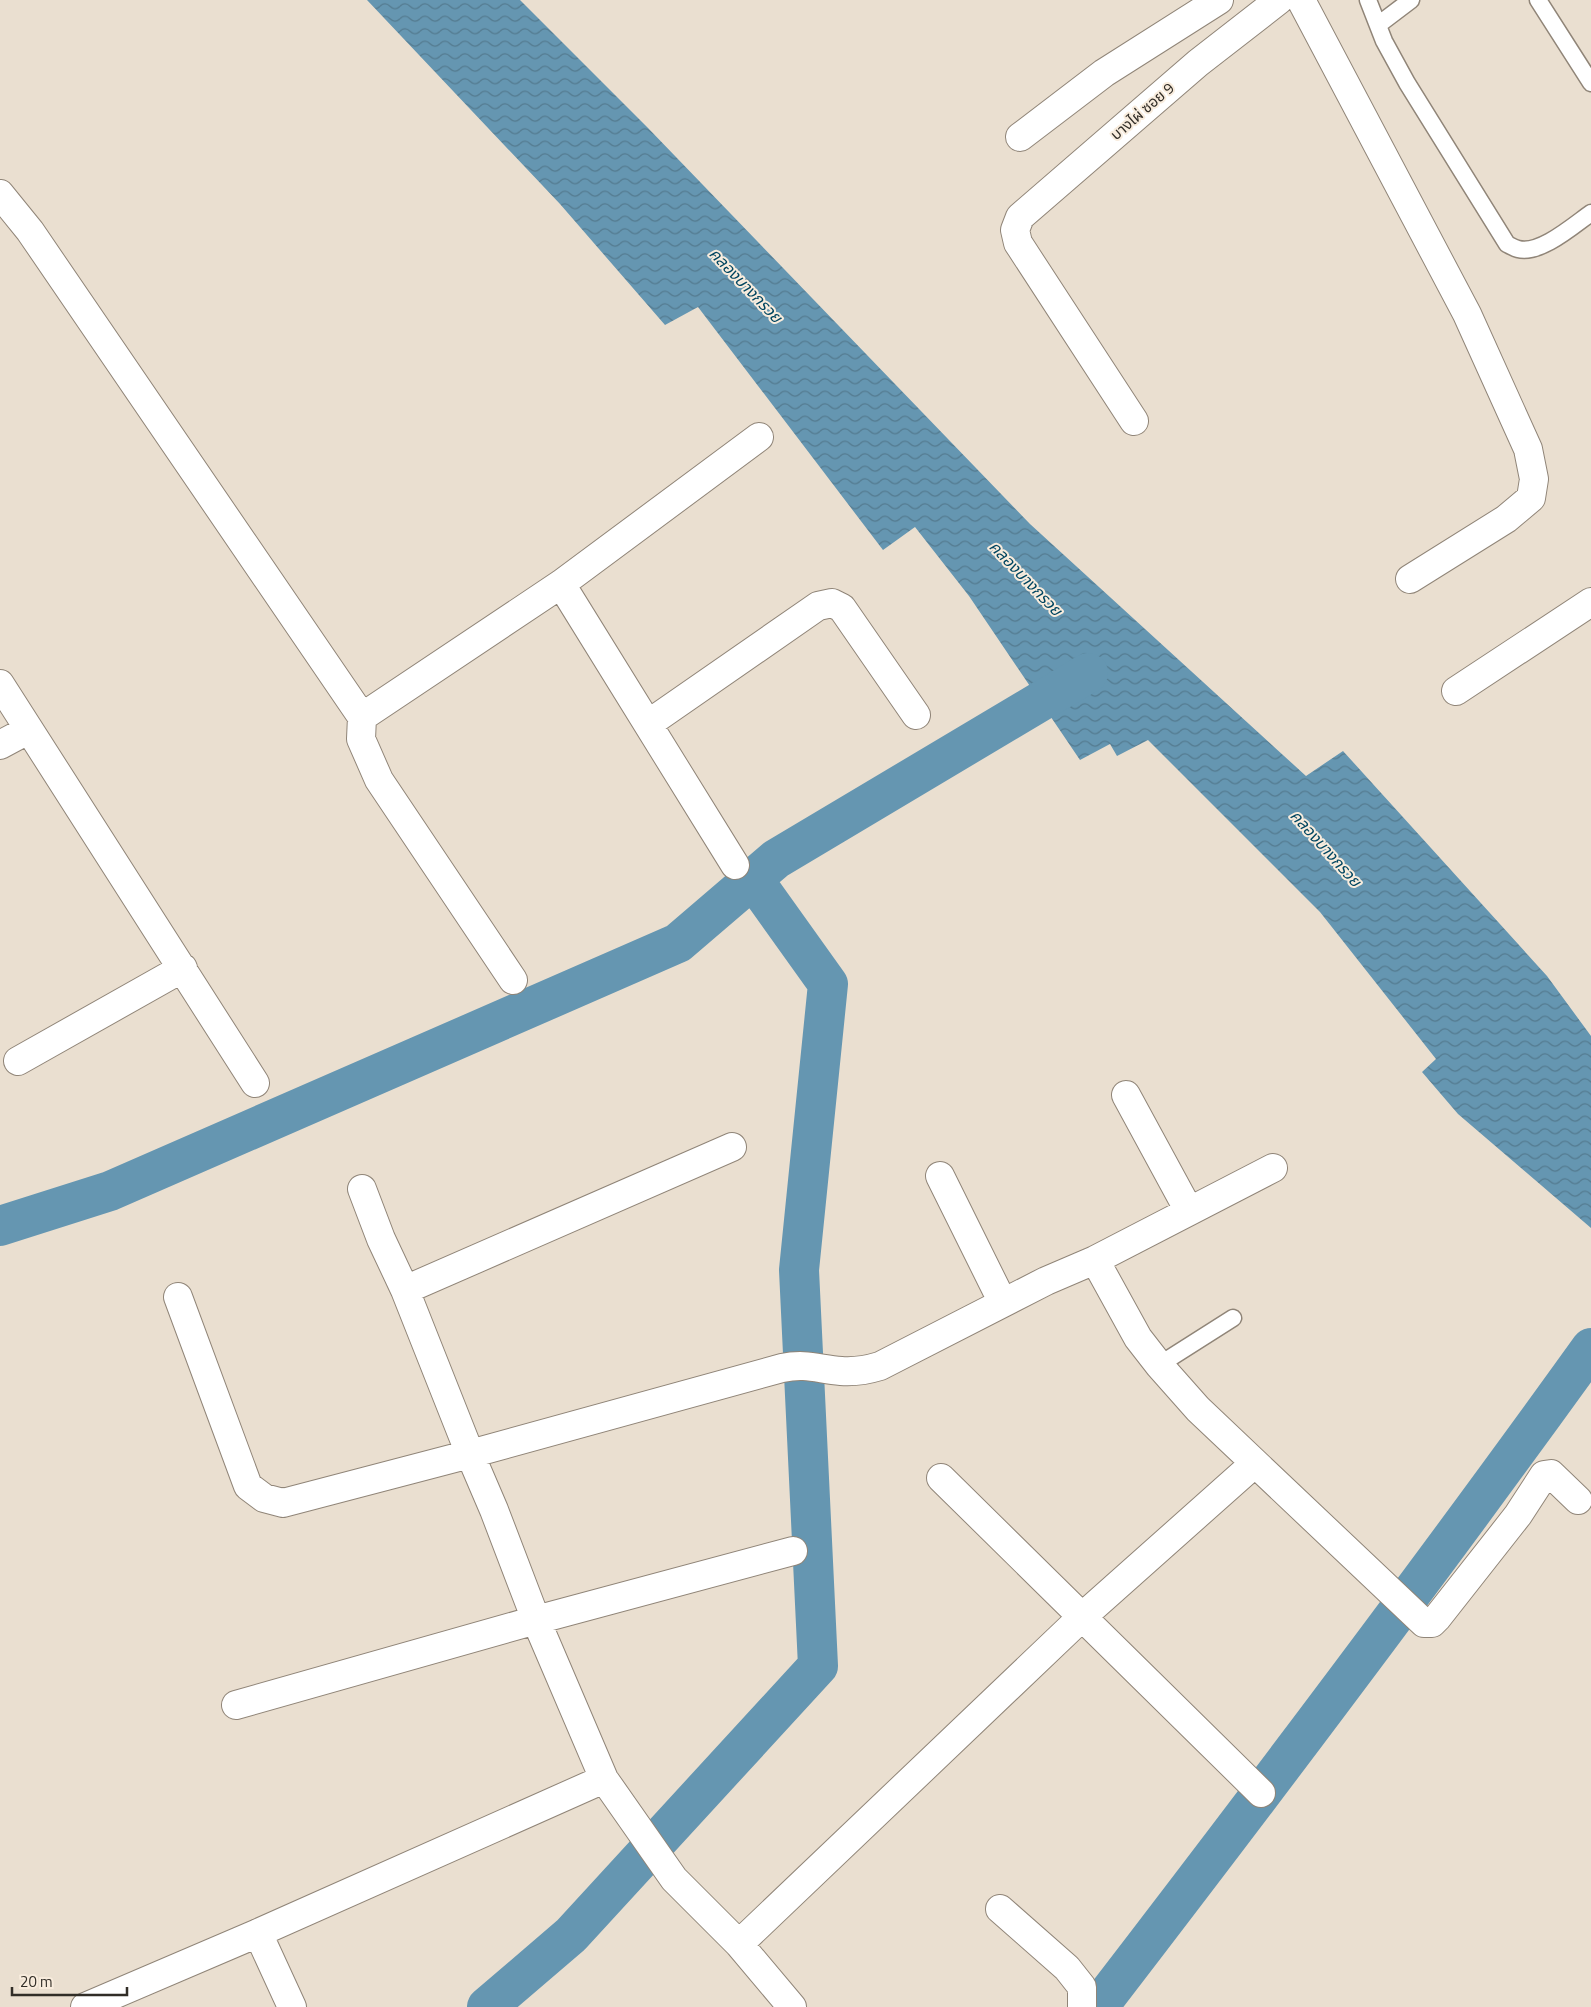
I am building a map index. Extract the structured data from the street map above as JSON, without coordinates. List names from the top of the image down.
{
  "streets": {
    "street": ["บางไผ่ ซอย 9"]
  },
  "water": ["คลองบางกรวย"],
  "scale_bar": "20 m"
}
